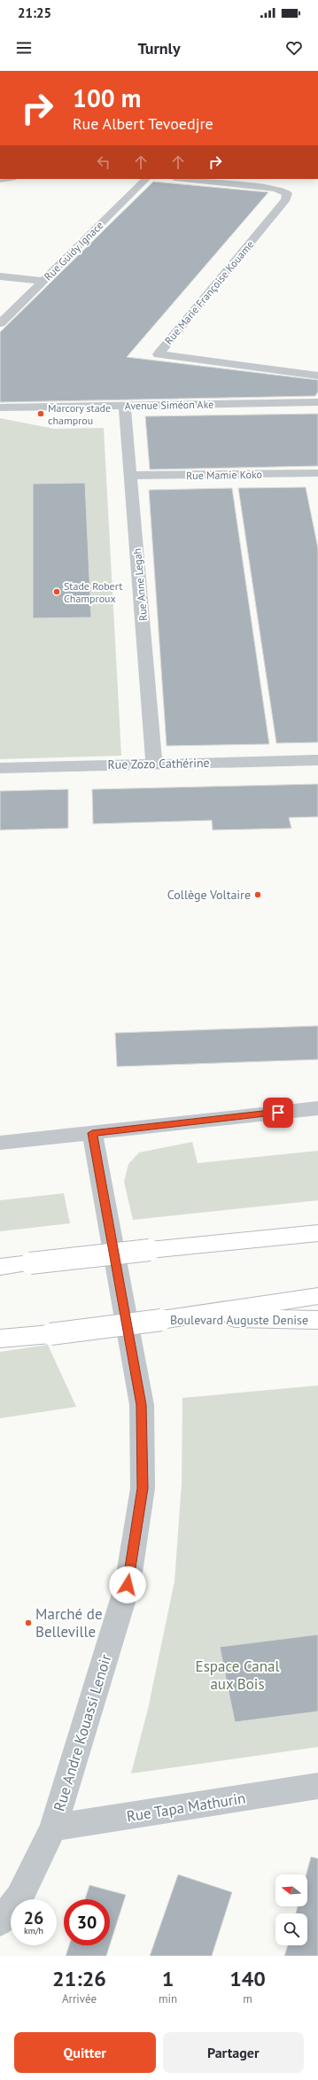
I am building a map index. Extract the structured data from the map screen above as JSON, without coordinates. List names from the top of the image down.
{
  "streets": {
    "highway": ["Boulevard Auguste Denise"],
    "street": [
      "Rue Guidy Ignace",
      "Rue Marie Françoise Kouame",
      "Avenue Siméon Ake",
      "Rue Mamie Koko",
      "Rue Anne Legah",
      "Rue Zozo Cathérine",
      "Rue Andre Kouassi Lenoir",
      "Rue Tapa Mathurin"
    ]
  },
  "crossings": [
    ["Avenue Siméon Ake", "Rue Anne Legah"],
    ["Rue Mamie Koko", "Rue Anne Legah"],
    ["Rue Anne Legah", "Rue Zozo Cathérine"],
    ["Rue Andre Kouassi Lenoir", "Rue Tapa Mathurin"]
  ],
  "parks": ["Espace Canal aux Bois"],
  "places": [
    "Marcory stade champrou",
    "Stade Robert Champroux",
    "Collège Voltaire",
    "Marché de Belleville"
  ],
  "north": "left",
  "page": {
    "status": "21:25",
    "header": "Turnly",
    "turn": ["100 m", "Rue Albert Tevoedjre"],
    "speed": "26 km/h",
    "limit": "30",
    "eta": [
      "21:26",
      "Arrivée",
      "1",
      "min",
      "140",
      "m"
    ],
    "buttons": ["Quitter", "Partager"]
  }
}
